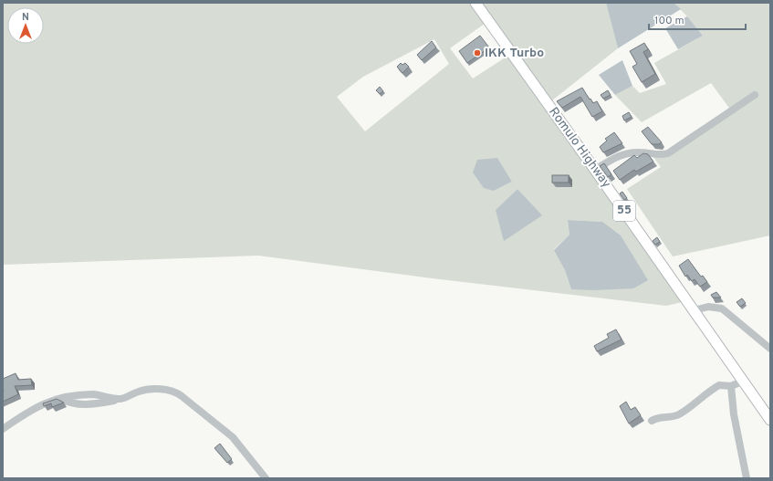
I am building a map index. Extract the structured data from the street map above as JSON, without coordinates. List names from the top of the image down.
{
  "streets": {
    "highway": ["Romulo Highway", "55"]
  },
  "places": ["IKK Turbo"],
  "scale_bar": "100 m",
  "north": "top"
}
